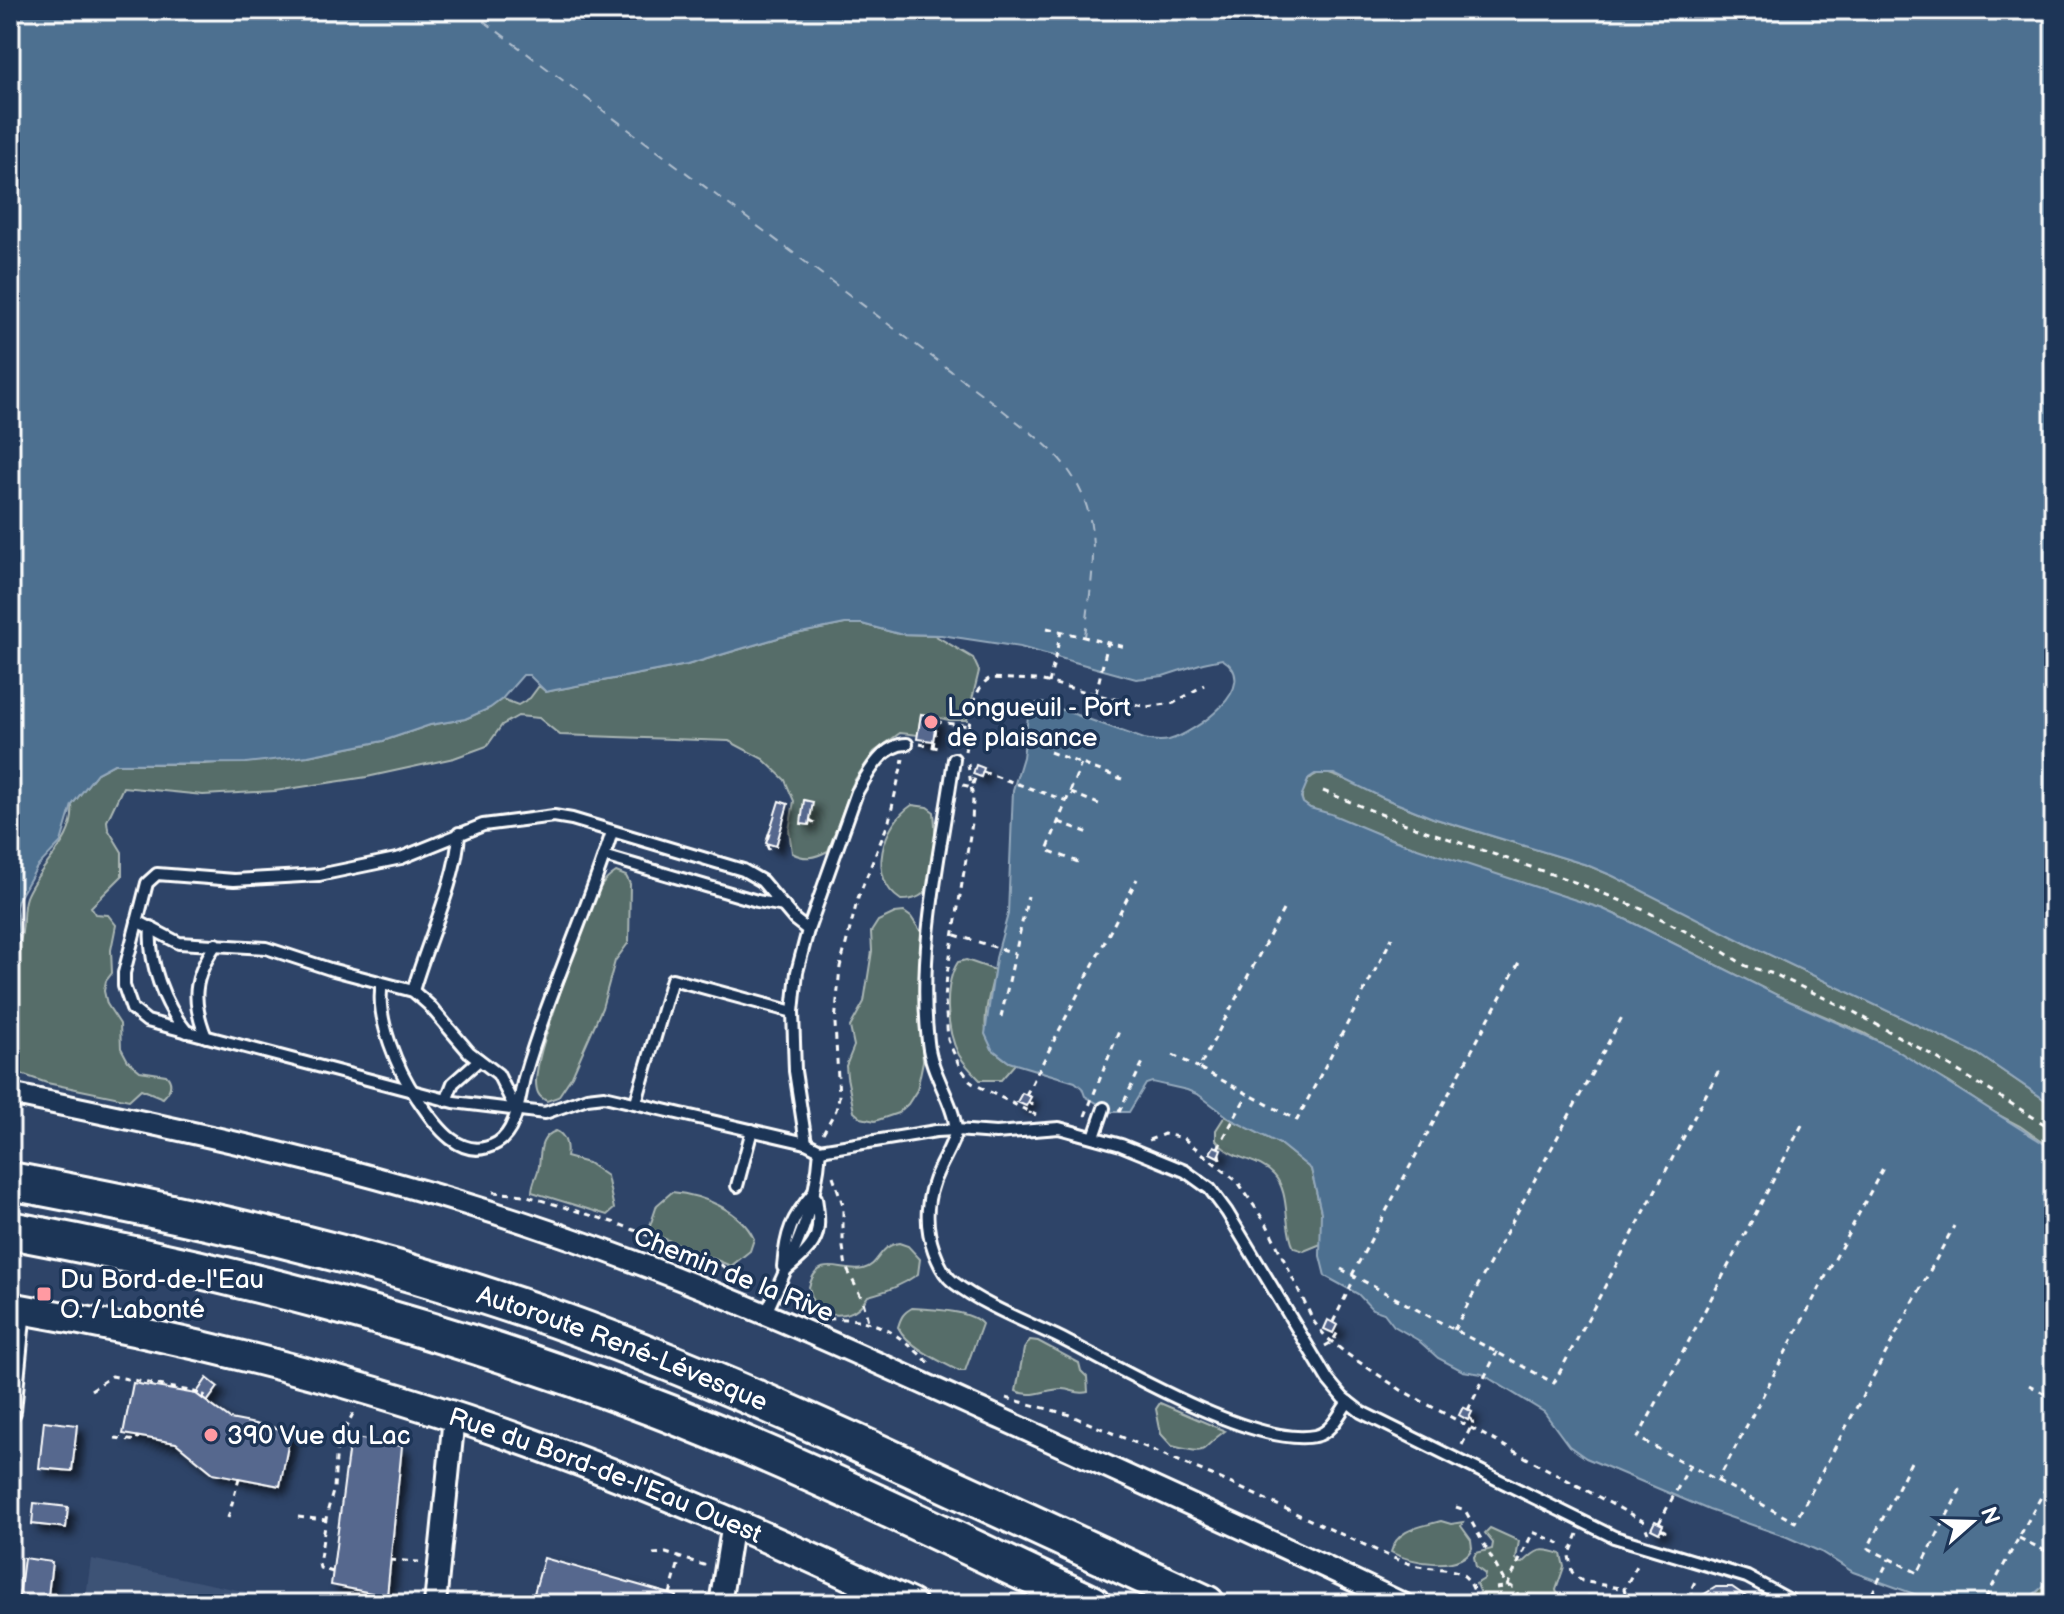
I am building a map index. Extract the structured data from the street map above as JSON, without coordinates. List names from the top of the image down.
{
  "streets": {
    "highway": ["Autoroute René-Lévesque"],
    "street": ["Chemin de la Rive", "Rue du Bord-de-l'Eau Ouest"]
  },
  "places": {
    "other": ["Longueuil - Port de plaisance", "390 Vue du Lac"],
    "transit": ["Du Bord-de-l'Eau O. / Labonté"]
  },
  "north": "right"
}
